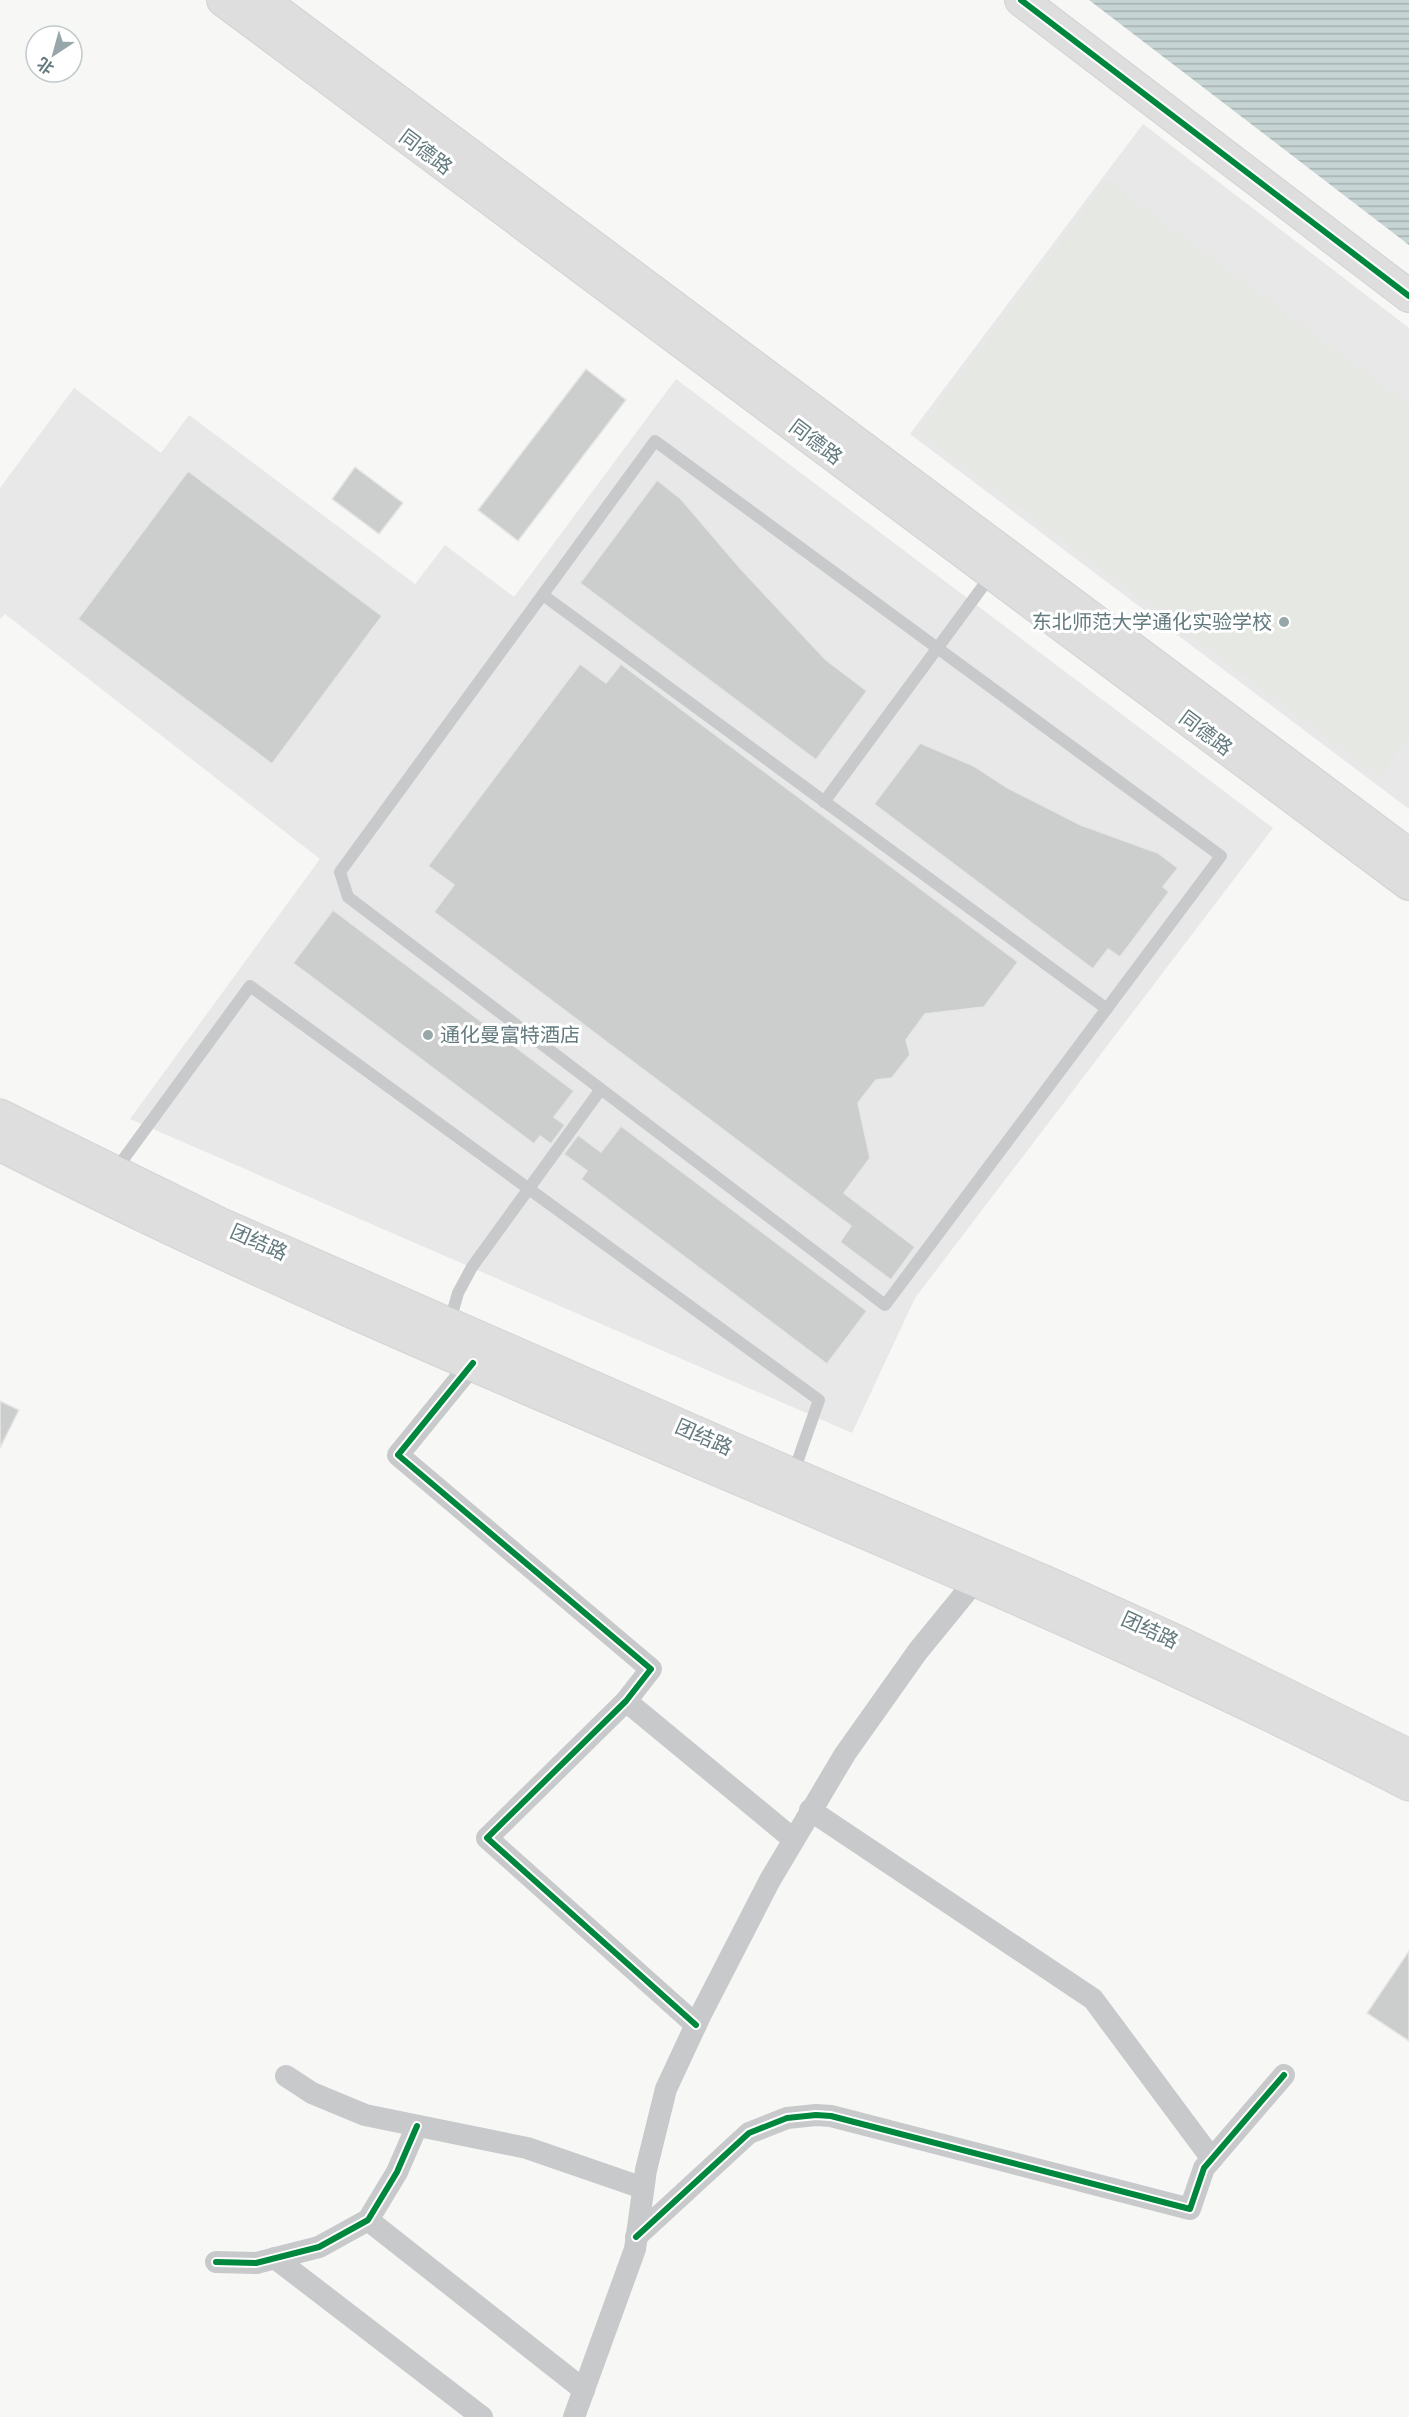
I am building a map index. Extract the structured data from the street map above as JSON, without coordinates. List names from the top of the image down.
{
  "streets": {
    "highway": ["团结路"],
    "main road": ["同德路"]
  },
  "places": ["东北师范大学通化实验学校", "通化曼富特酒店"],
  "north": "bottom left"
}
